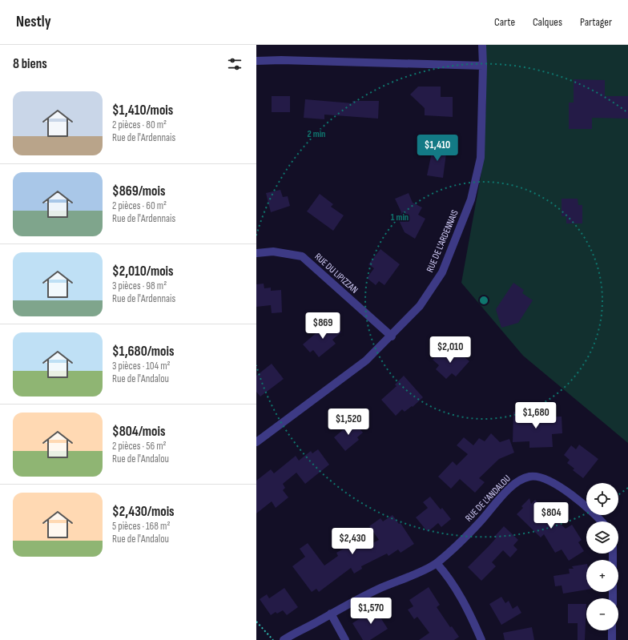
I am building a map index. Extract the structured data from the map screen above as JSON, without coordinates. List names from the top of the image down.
{
  "streets": {
    "street": ["RUE DE L'ARDENNAIS", "RUE DU LIPIZZAN", "RUE DE L'ANDALOU"]
  },
  "crossings": [
    ["RUE DE L'ARDENNAIS", "RUE DU LIPIZZAN"]
  ],
  "page": {
    "header": "Nestly",
    "nav": ["Carte", "Calques", "Partager"],
    "heading": "8 biens",
    "list": [
      {
        "name": "$1,410/mois",
        "note": "2 pièces · 80 m² · Rue de l'Ardennais"
      },
      {
        "name": "$869/mois",
        "note": "2 pièces · 60 m² · Rue de l'Ardennais"
      },
      {
        "name": "$2,010/mois",
        "note": "3 pièces · 98 m² · Rue de l'Ardennais"
      },
      {
        "name": "$1,680/mois",
        "note": "3 pièces · 104 m² · Rue de l'Andalou"
      },
      {
        "name": "$804/mois",
        "note": "2 pièces · 56 m² · Rue de l'Andalou"
      },
      {
        "name": "$2,430/mois",
        "note": "5 pièces · 168 m² · Rue de l'Andalou"
      }
    ],
    "price": [
      "$1,410",
      "$869",
      "$2,010",
      "$1,680",
      "$1,520",
      "$804",
      "$2,430",
      "$1,570"
    ],
    "map_buttons": ["+", "−"]
  },
  "rings": ["2 min", "1 min"]
}
